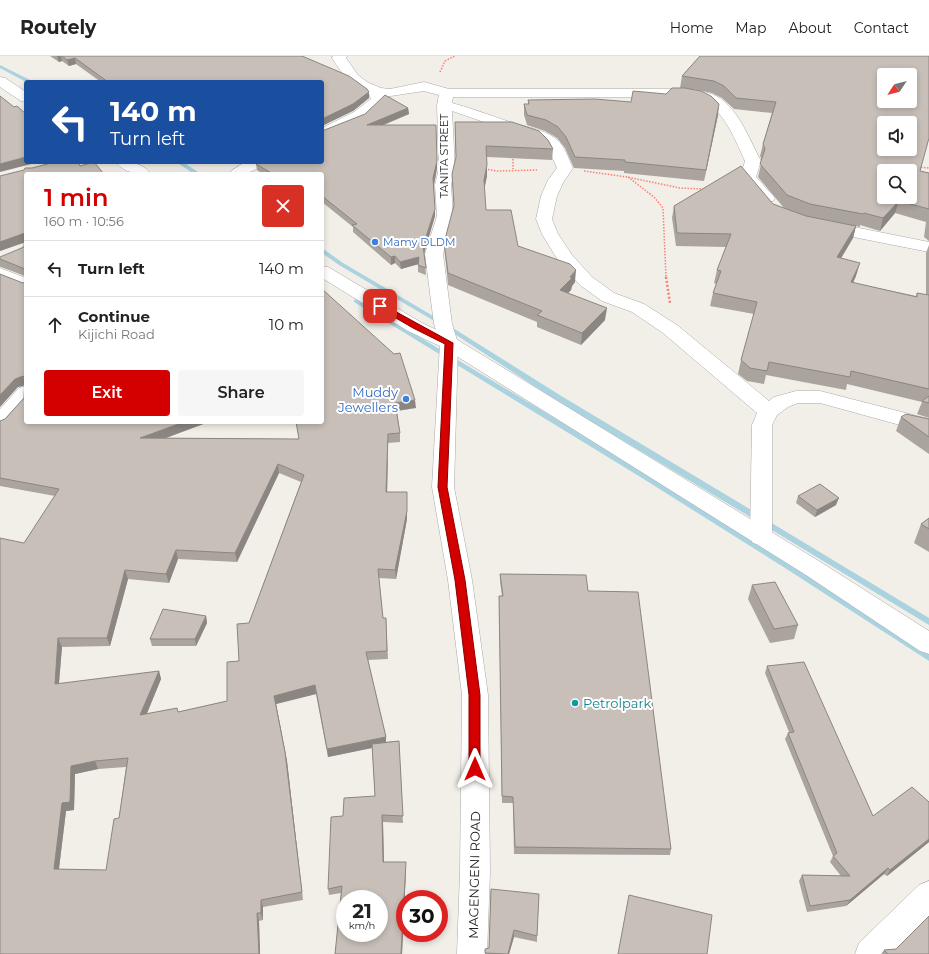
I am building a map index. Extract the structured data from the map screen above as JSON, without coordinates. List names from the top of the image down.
{
  "streets": {
    "street": ["TANITA STREET", "MAGENGENI ROAD"]
  },
  "crossings": [
    ["TANITA STREET", "MAGENGENI ROAD"]
  ],
  "places": ["Mamy DLDM", "Muddy Jewellers", "Petrolpark"],
  "north": "bottom left",
  "page": {
    "header": "Routely",
    "nav": [
      "Home",
      "Map",
      "About",
      "Contact"
    ],
    "turn": ["140 m", "Turn left"],
    "heading": ["1 min", "160 m · 10:56"],
    "list": [
      {
        "name": "Turn left",
        "value": "140 m"
      },
      {
        "name": "Continue",
        "note": "Kijichi Road",
        "value": "10 m"
      }
    ],
    "buttons": ["Exit", "Share"],
    "speed": "21 km/h",
    "limit": "30"
  }
}
